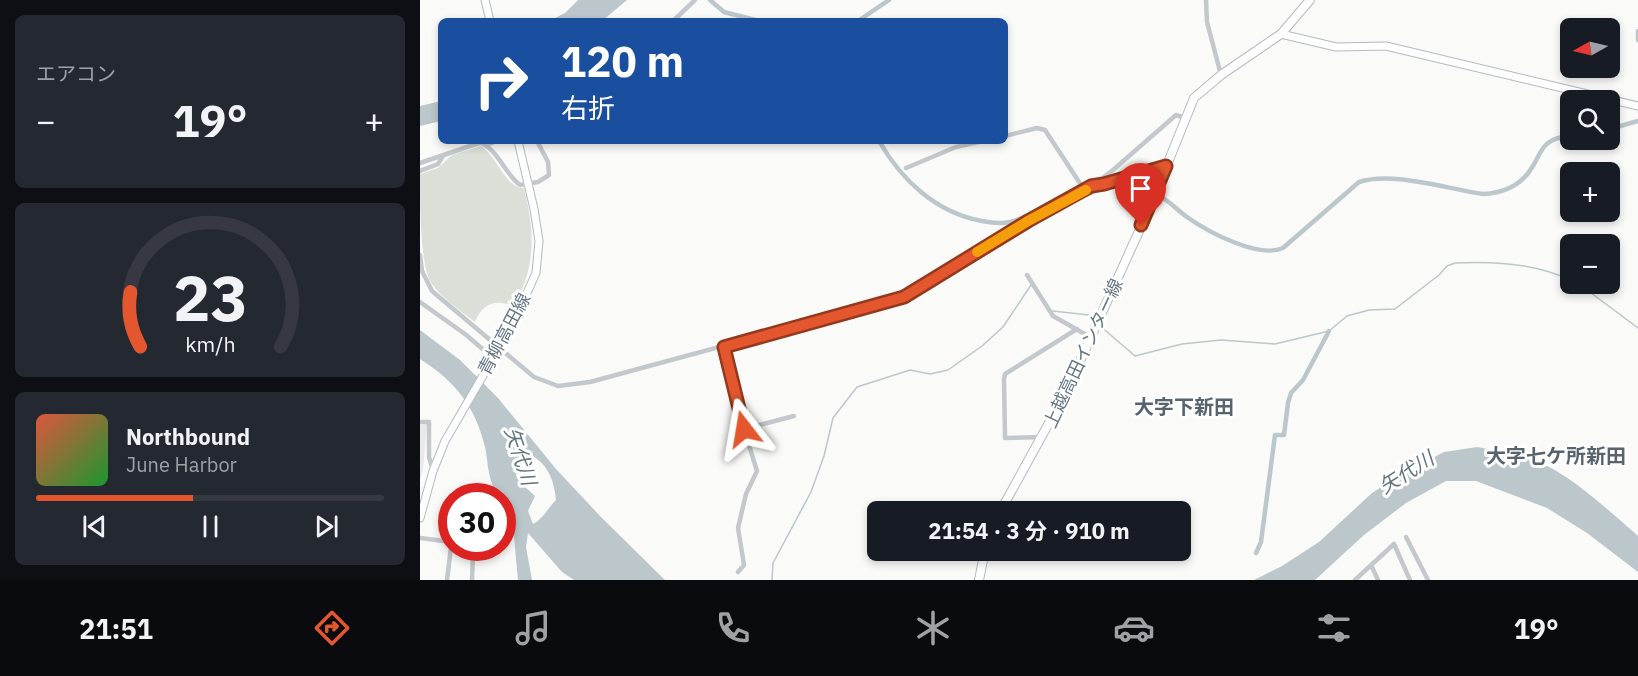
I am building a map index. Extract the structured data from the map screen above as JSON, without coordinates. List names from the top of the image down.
{
  "streets": {
    "main road": ["上越高田インター線"],
    "street": ["青柳高田線"]
  },
  "districts": ["大字下新田", "大字七ケ所新田"],
  "water": ["矢代川"],
  "north": "left",
  "page": {
    "tile": "エアコン",
    "map_buttons": ["+", "−"],
    "turn": ["120 m", "右折"],
    "heat": ["−", "19°", "+"],
    "song": ["Northbound", "June Harbor"],
    "limit": "30",
    "trip": "21:54 · 3 分 · 910 m",
    "tabs": ["21:51", "19°"],
    "gauge": ["23", "km/h"]
  }
}
